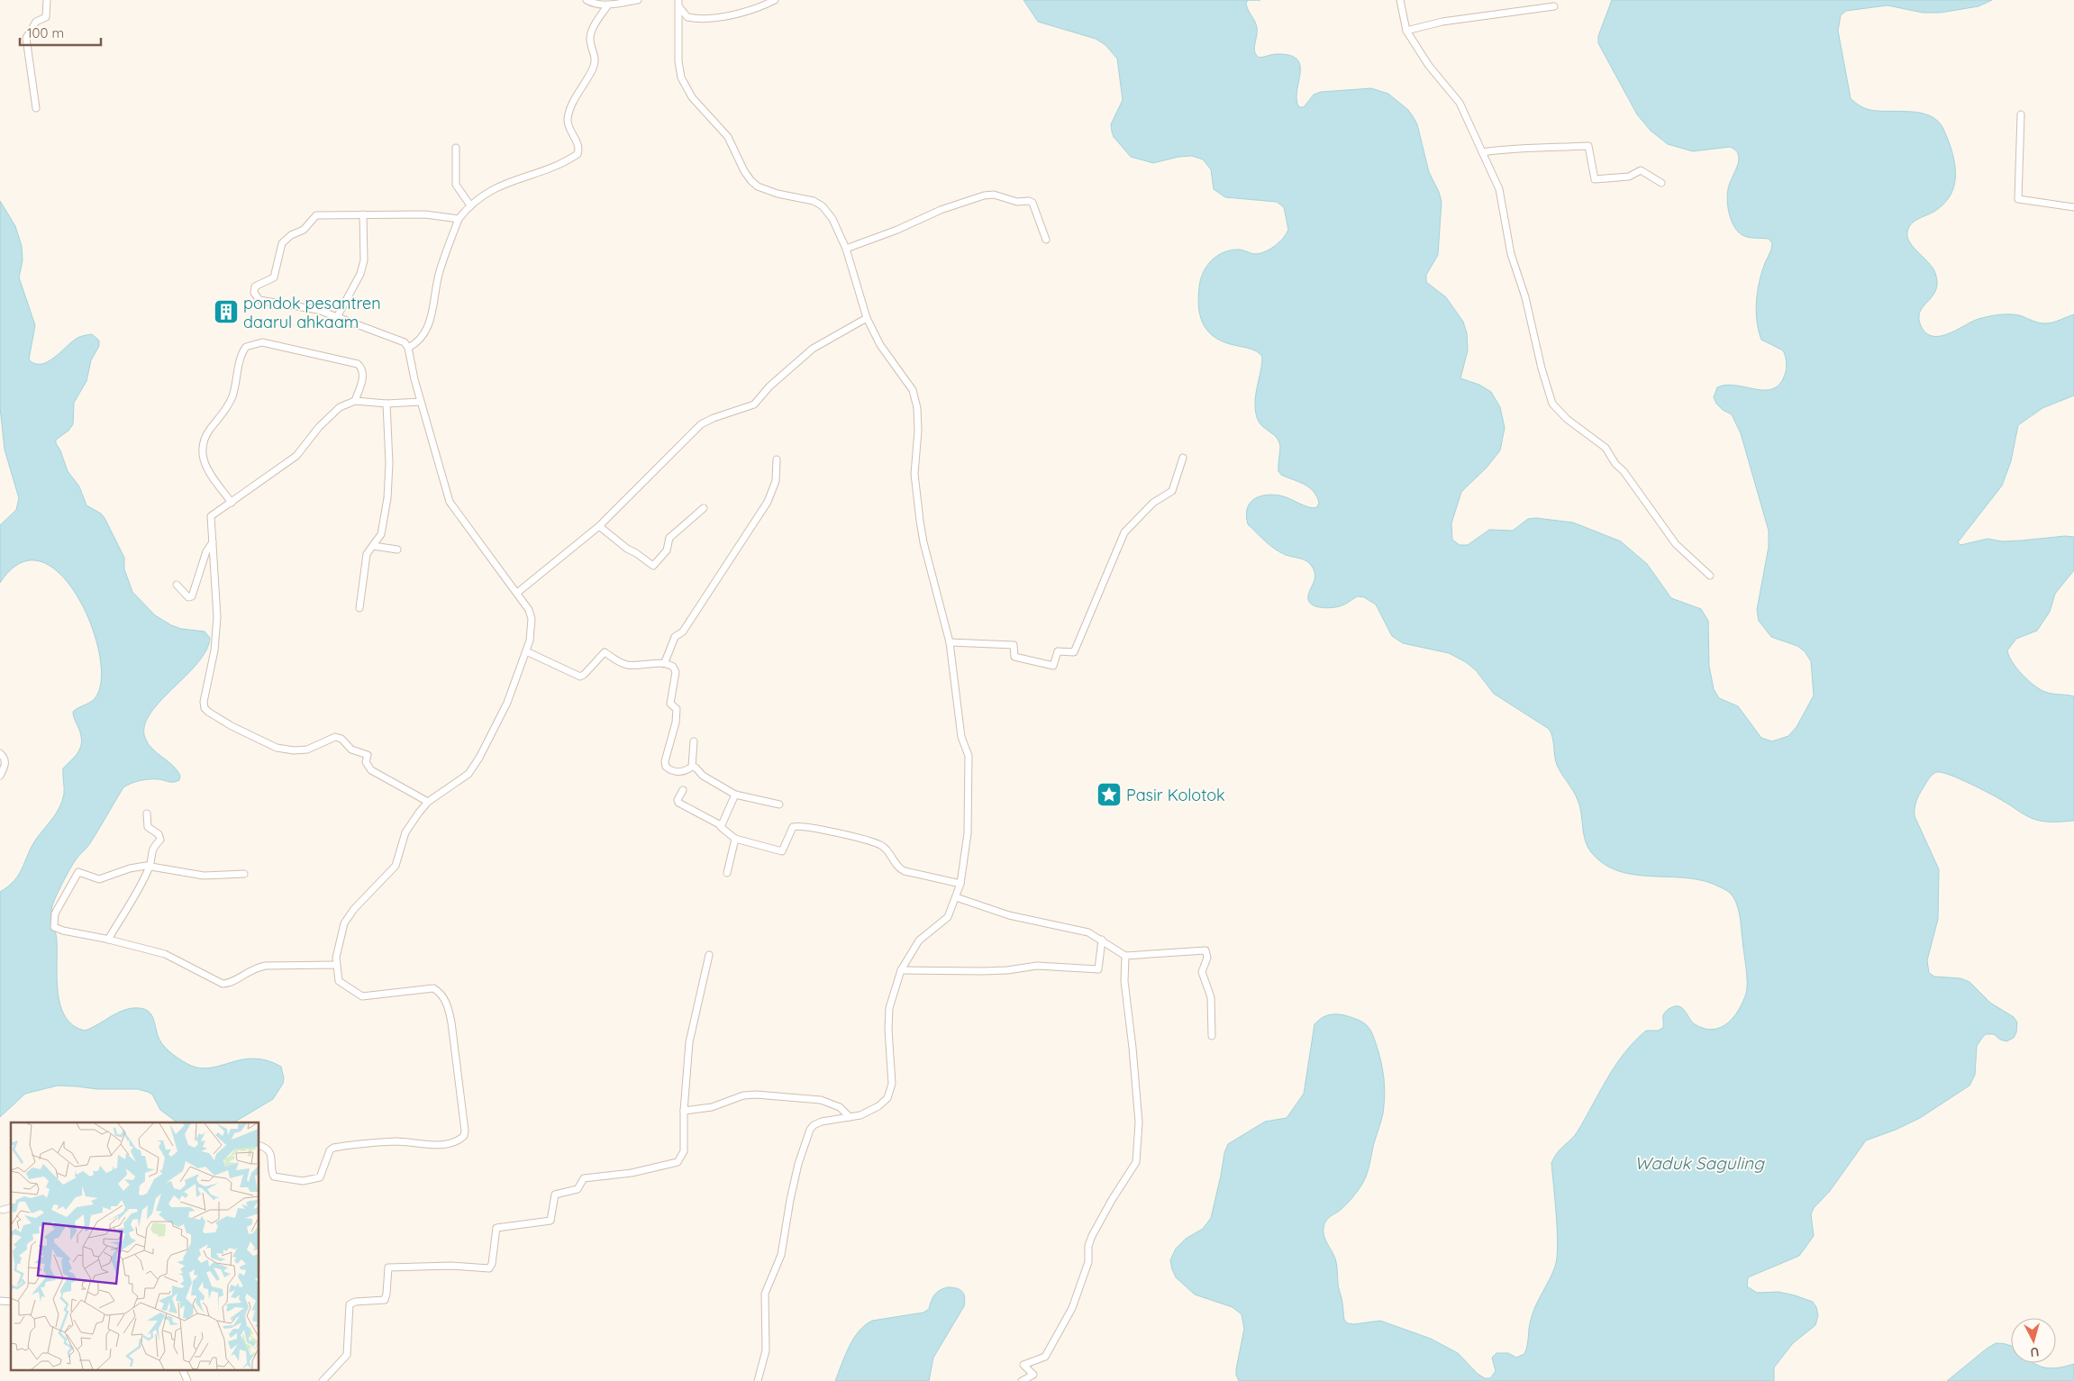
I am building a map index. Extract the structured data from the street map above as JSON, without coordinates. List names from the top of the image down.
{
  "water": ["Waduk Saguling"],
  "places": {
    "building": ["pondok pesantren daarul ahkaam"],
    "place": ["Pasir Kolotok"]
  },
  "scale_bar": "100 m",
  "north": "bottom"
}
